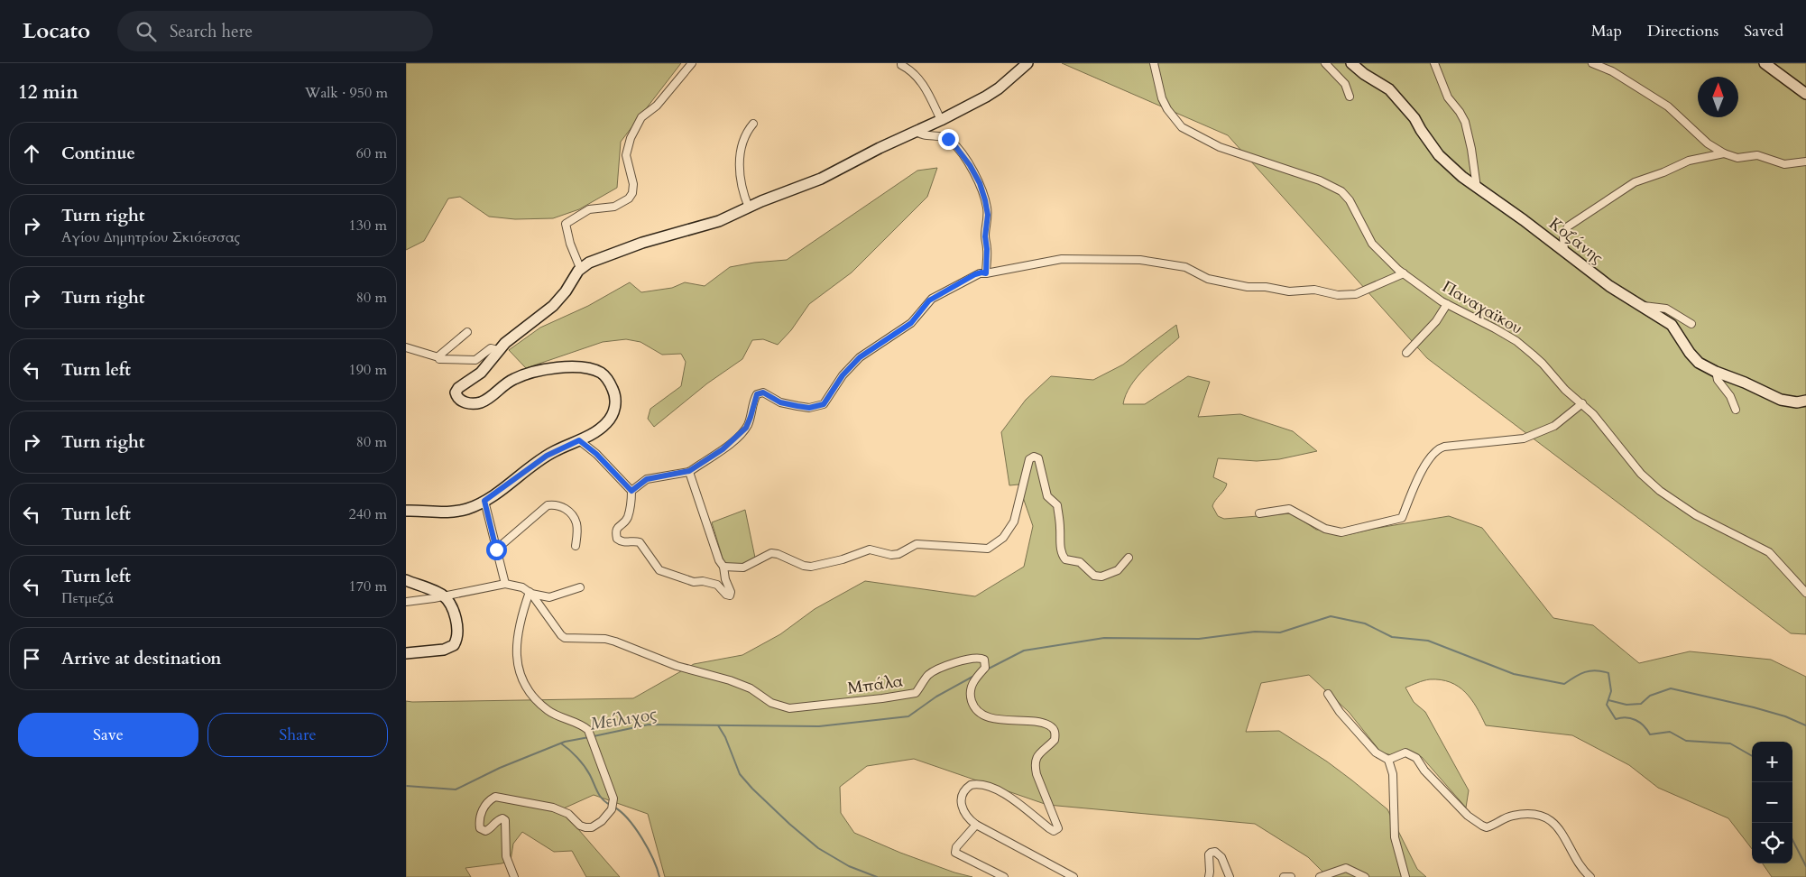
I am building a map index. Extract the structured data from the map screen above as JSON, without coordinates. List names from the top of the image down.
{
  "streets": {
    "street": ["Κοζάνης", "Παναχαϊκου", "Μπάλα"]
  },
  "water": ["Μείλιχος"],
  "north": "top",
  "page": {
    "header": "Locato",
    "search": "Search here",
    "nav": ["Map", "Directions", "Saved"],
    "heading": ["12 min", "Walk · 950 m"],
    "list": [
      ["Continue", "60 m"],
      ["Turn right", "Αγίου Δημητρίου Σκιόεσσας", "130 m"],
      ["Turn right", "80 m"],
      ["Turn left", "190 m"],
      ["Turn right", "80 m"],
      ["Turn left", "240 m"],
      ["Turn left", "Πετμεζά", "170 m"],
      "Arrive at destination"
    ],
    "buttons": ["Save", "Share"],
    "map_buttons": ["+", "−"]
  }
}
